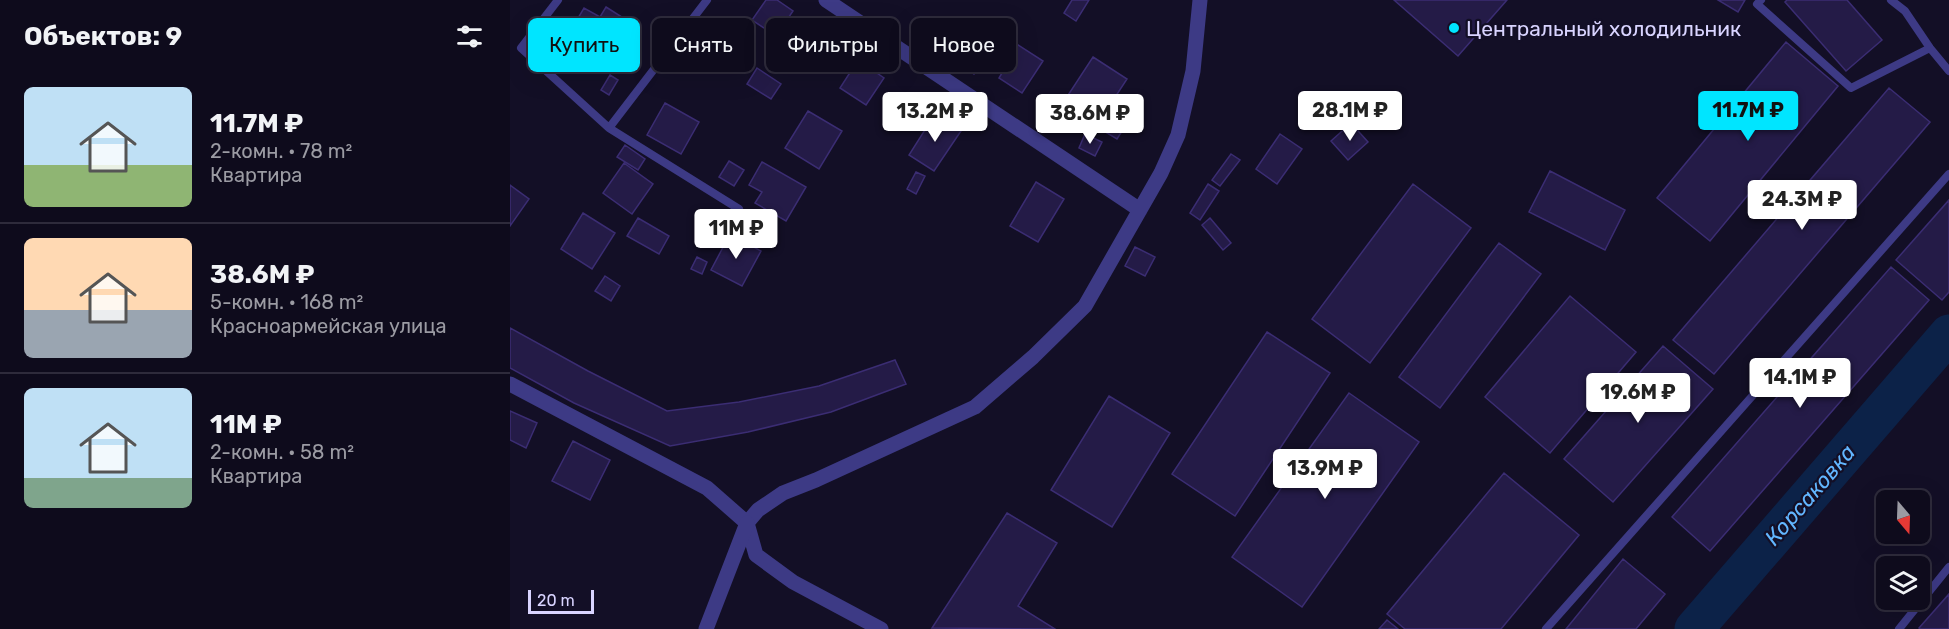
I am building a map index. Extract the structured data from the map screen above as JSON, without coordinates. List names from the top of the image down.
{
  "water": ["Корсаковка"],
  "places": ["Центральный холодильник"],
  "scale_bar": "20 m",
  "north": "bottom",
  "page": {
    "heading": "Объектов: 9",
    "chip": [
      "Купить",
      "Снять",
      "Фильтры",
      "Новое"
    ],
    "list": [
      {
        "name": "11.7M ₽",
        "note": "2-комн. · 78 m² · Квартира"
      },
      {
        "name": "38.6M ₽",
        "note": "5-комн. · 168 m² · Красноармейская улица"
      },
      {
        "name": "11M ₽",
        "note": "2-комн. · 58 m² · Квартира"
      }
    ],
    "price": [
      "28.1M ₽",
      "11.7M ₽",
      "13.2M ₽",
      "38.6M ₽",
      "24.3M ₽",
      "11M ₽",
      "14.1M ₽",
      "19.6M ₽",
      "13.9M ₽"
    ],
    "scale": "20 m"
  }
}
